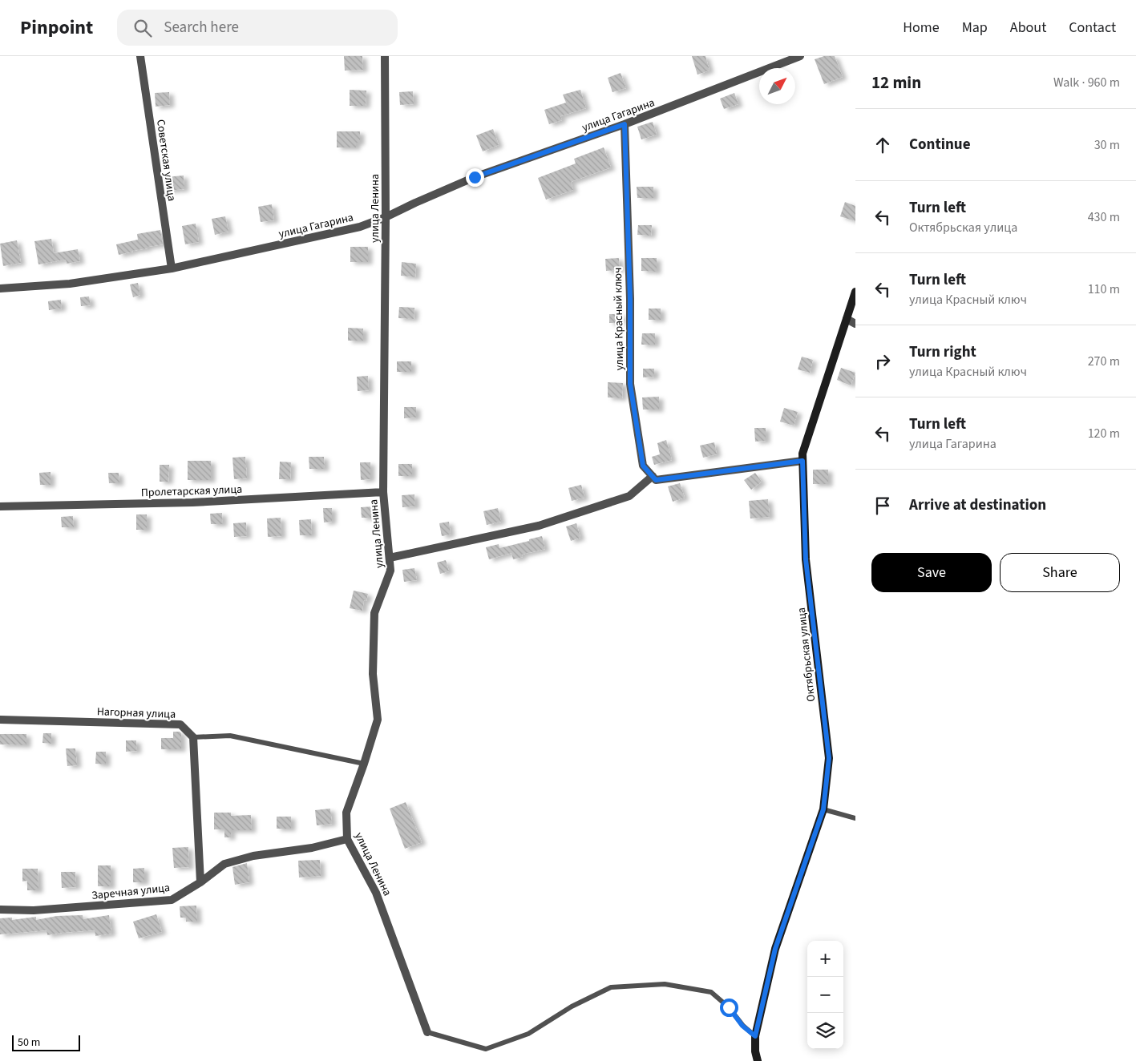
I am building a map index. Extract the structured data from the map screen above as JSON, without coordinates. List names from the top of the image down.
{
  "streets": {
    "street": [
      "улица Гагарина",
      "Советская улица",
      "улица Ленина",
      "улица Красный ключ",
      "Пролетарская улица",
      "Октябрьская улица",
      "Нагорная улица",
      "Заречная улица"
    ]
  },
  "crossings": [
    ["улица Гагарина", "Советская улица"],
    ["улица Гагарина", "улица Ленина"],
    ["улица Гагарина", "улица Красный ключ"],
    ["улица Ленина", "Пролетарская улица"],
    ["улица Ленина", "Заречная улица"]
  ],
  "scale_bar": "50 m",
  "north": "top right",
  "page": {
    "header": "Pinpoint",
    "search": "Search here",
    "nav": [
      "Home",
      "Map",
      "About",
      "Contact"
    ],
    "heading": ["12 min", "Walk · 960 m"],
    "list": [
      ["Continue", "30 m"],
      ["Turn left", "Октябрьская улица", "430 m"],
      ["Turn left", "улица Красный ключ", "110 m"],
      ["Turn right", "улица Красный ключ", "270 m"],
      ["Turn left", "улица Гагарина", "120 m"],
      "Arrive at destination"
    ],
    "buttons": ["Save", "Share"],
    "map_buttons": ["+", "−"],
    "scale": "50 m"
  }
}
